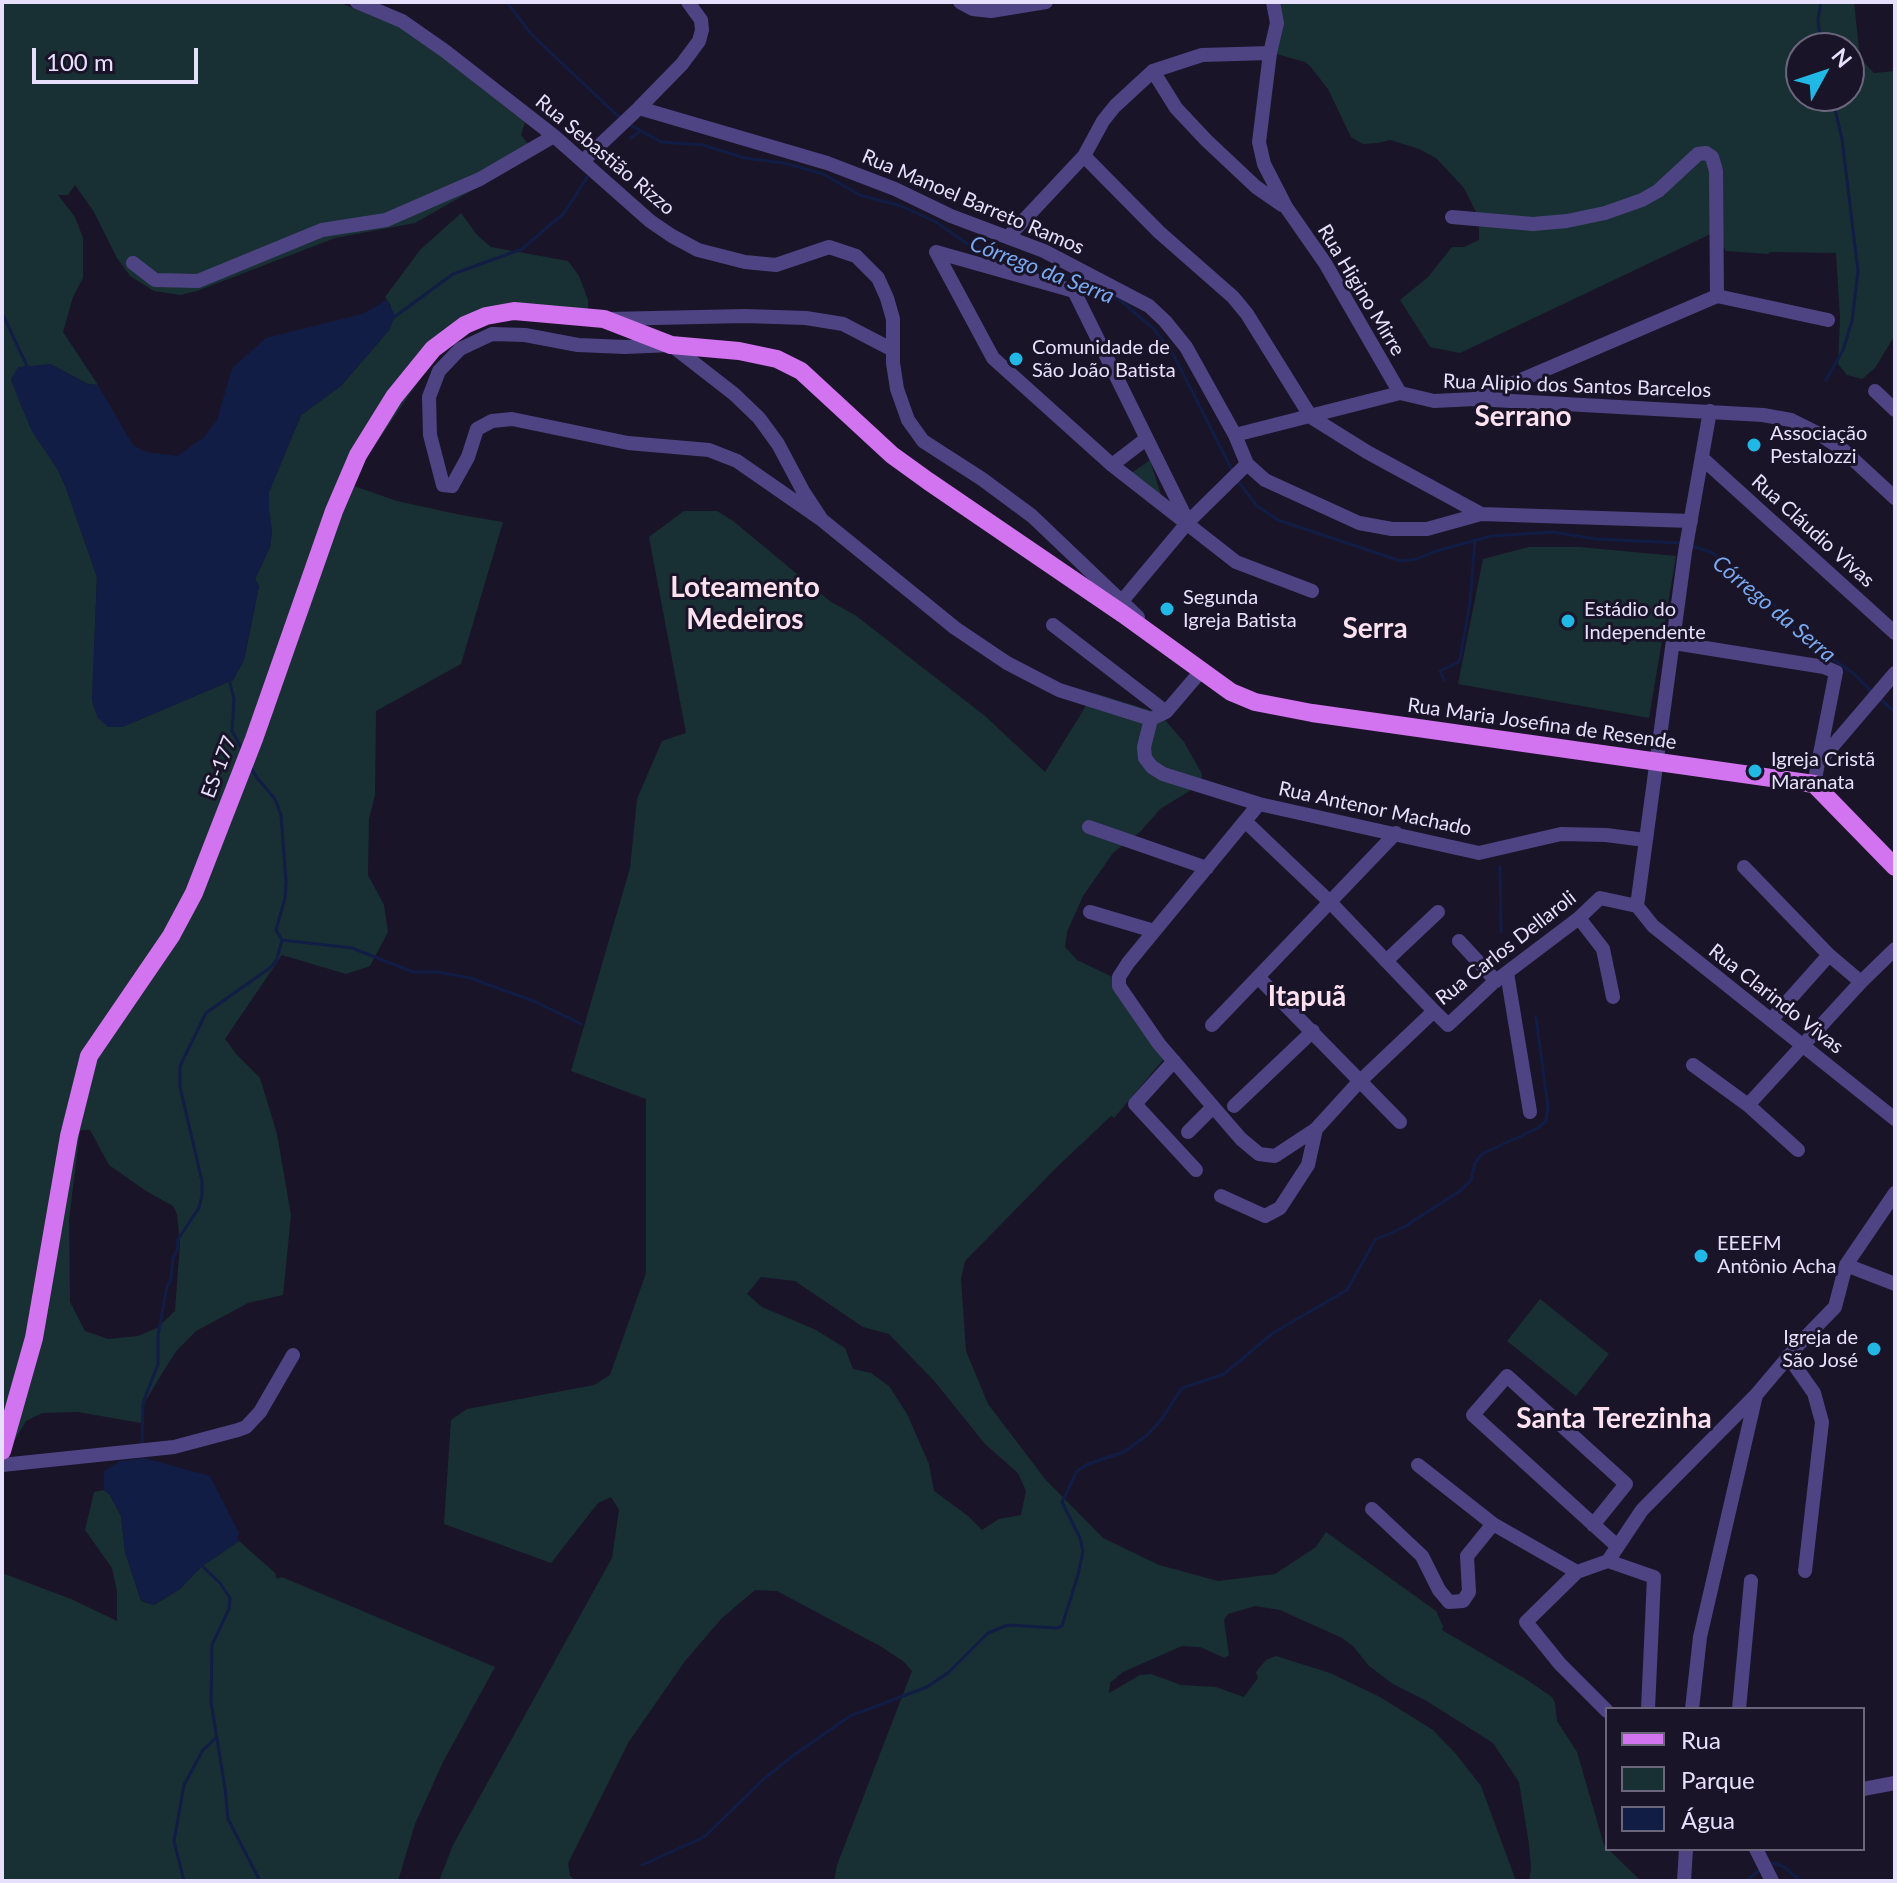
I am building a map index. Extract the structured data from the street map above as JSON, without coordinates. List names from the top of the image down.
{
  "streets": {
    "main road": ["Rua Maria Josefina de Resende", "ES-177"],
    "street": [
      "Rua Sebastião Rizzo",
      "Rua Manoel Barreto Ramos",
      "Rua Higino Mirre",
      "Rua Alipio dos Santos Barcelos",
      "Rua Cláudio Vivas",
      "Rua Antenor Machado",
      "Rua Carlos Dellaroli",
      "Rua Clarindo Vivas"
    ]
  },
  "crossings": [
    ["Rua Sebastião Rizzo", "Rua Maria Josefina de Resende"],
    ["Rua Manoel Barreto Ramos", "Rua Alipio dos Santos Barcelos"],
    ["Rua Higino Mirre", "Rua Alipio dos Santos Barcelos"],
    ["Rua Maria Josefina de Resende", "ES-177"],
    ["Rua Carlos Dellaroli", "Rua Clarindo Vivas"]
  ],
  "districts": [
    "Serrano",
    "Loteamento Medeiros",
    "Serra",
    "Itapuã",
    "Santa Terezinha"
  ],
  "water": ["Córrego da Serra"],
  "places": [
    "Comunidade de São João Batista",
    "Associação Pestalozzi",
    "Segunda Igreja Batista",
    "Estádio do Independente",
    "Igreja Cristã Maranata",
    "EEEFM Antônio Acha",
    "Igreja de São José"
  ],
  "legend": ["Rua", "Parque", "Água"],
  "scale_bar": "100 m",
  "north": "top right"
}
